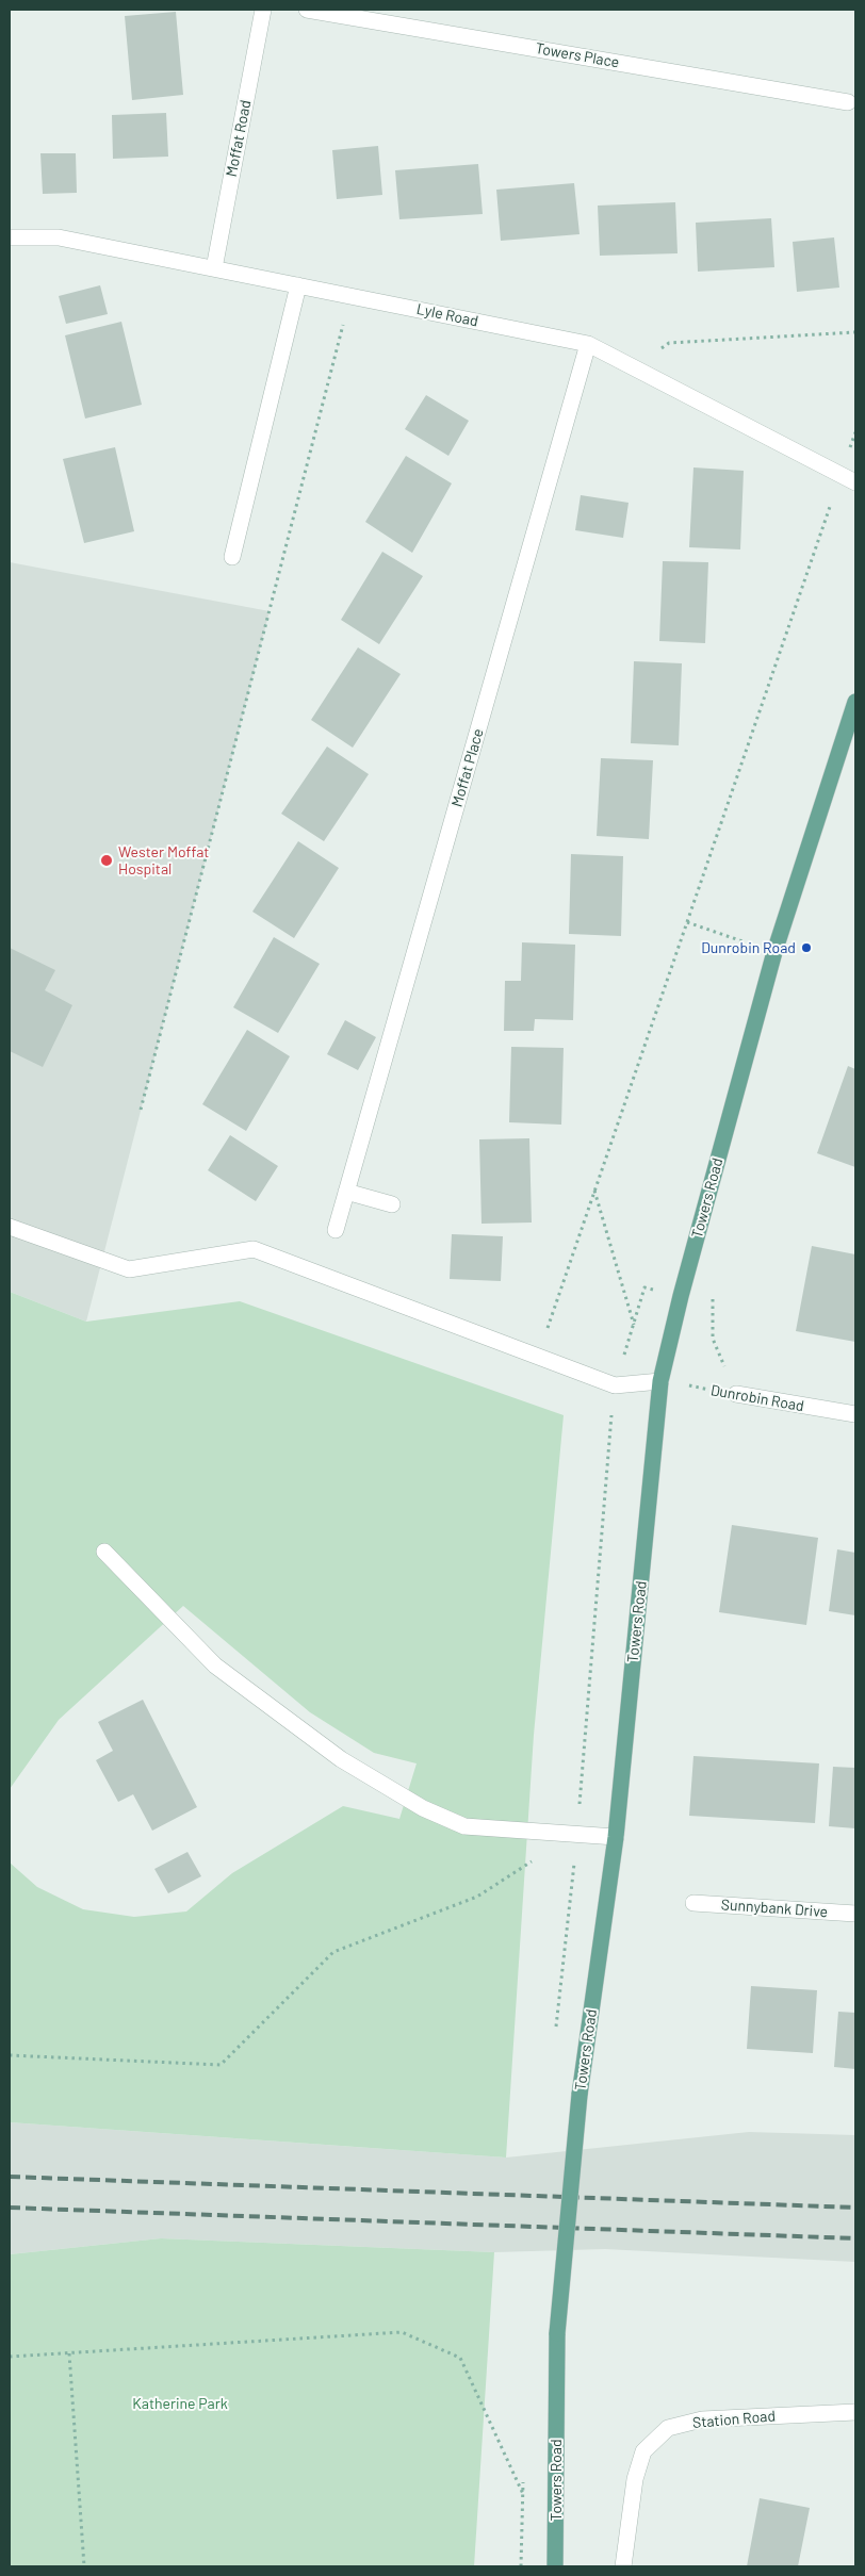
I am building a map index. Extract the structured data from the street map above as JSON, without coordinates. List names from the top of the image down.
{
  "streets": {
    "main road": ["Towers Road"],
    "street": [
      "Towers Place",
      "Moffat Road",
      "Lyle Road",
      "Moffat Place",
      "Dunrobin Road",
      "Sunnybank Drive",
      "Station Road"
    ]
  },
  "crossings": [
    ["Moffat Road", "Lyle Road"],
    ["Lyle Road", "Moffat Place"],
    ["Towers Road", "Dunrobin Road"]
  ],
  "parks": ["Katherine Park"],
  "places": ["Wester Moffat Hospital", "Dunrobin Road"]
}
